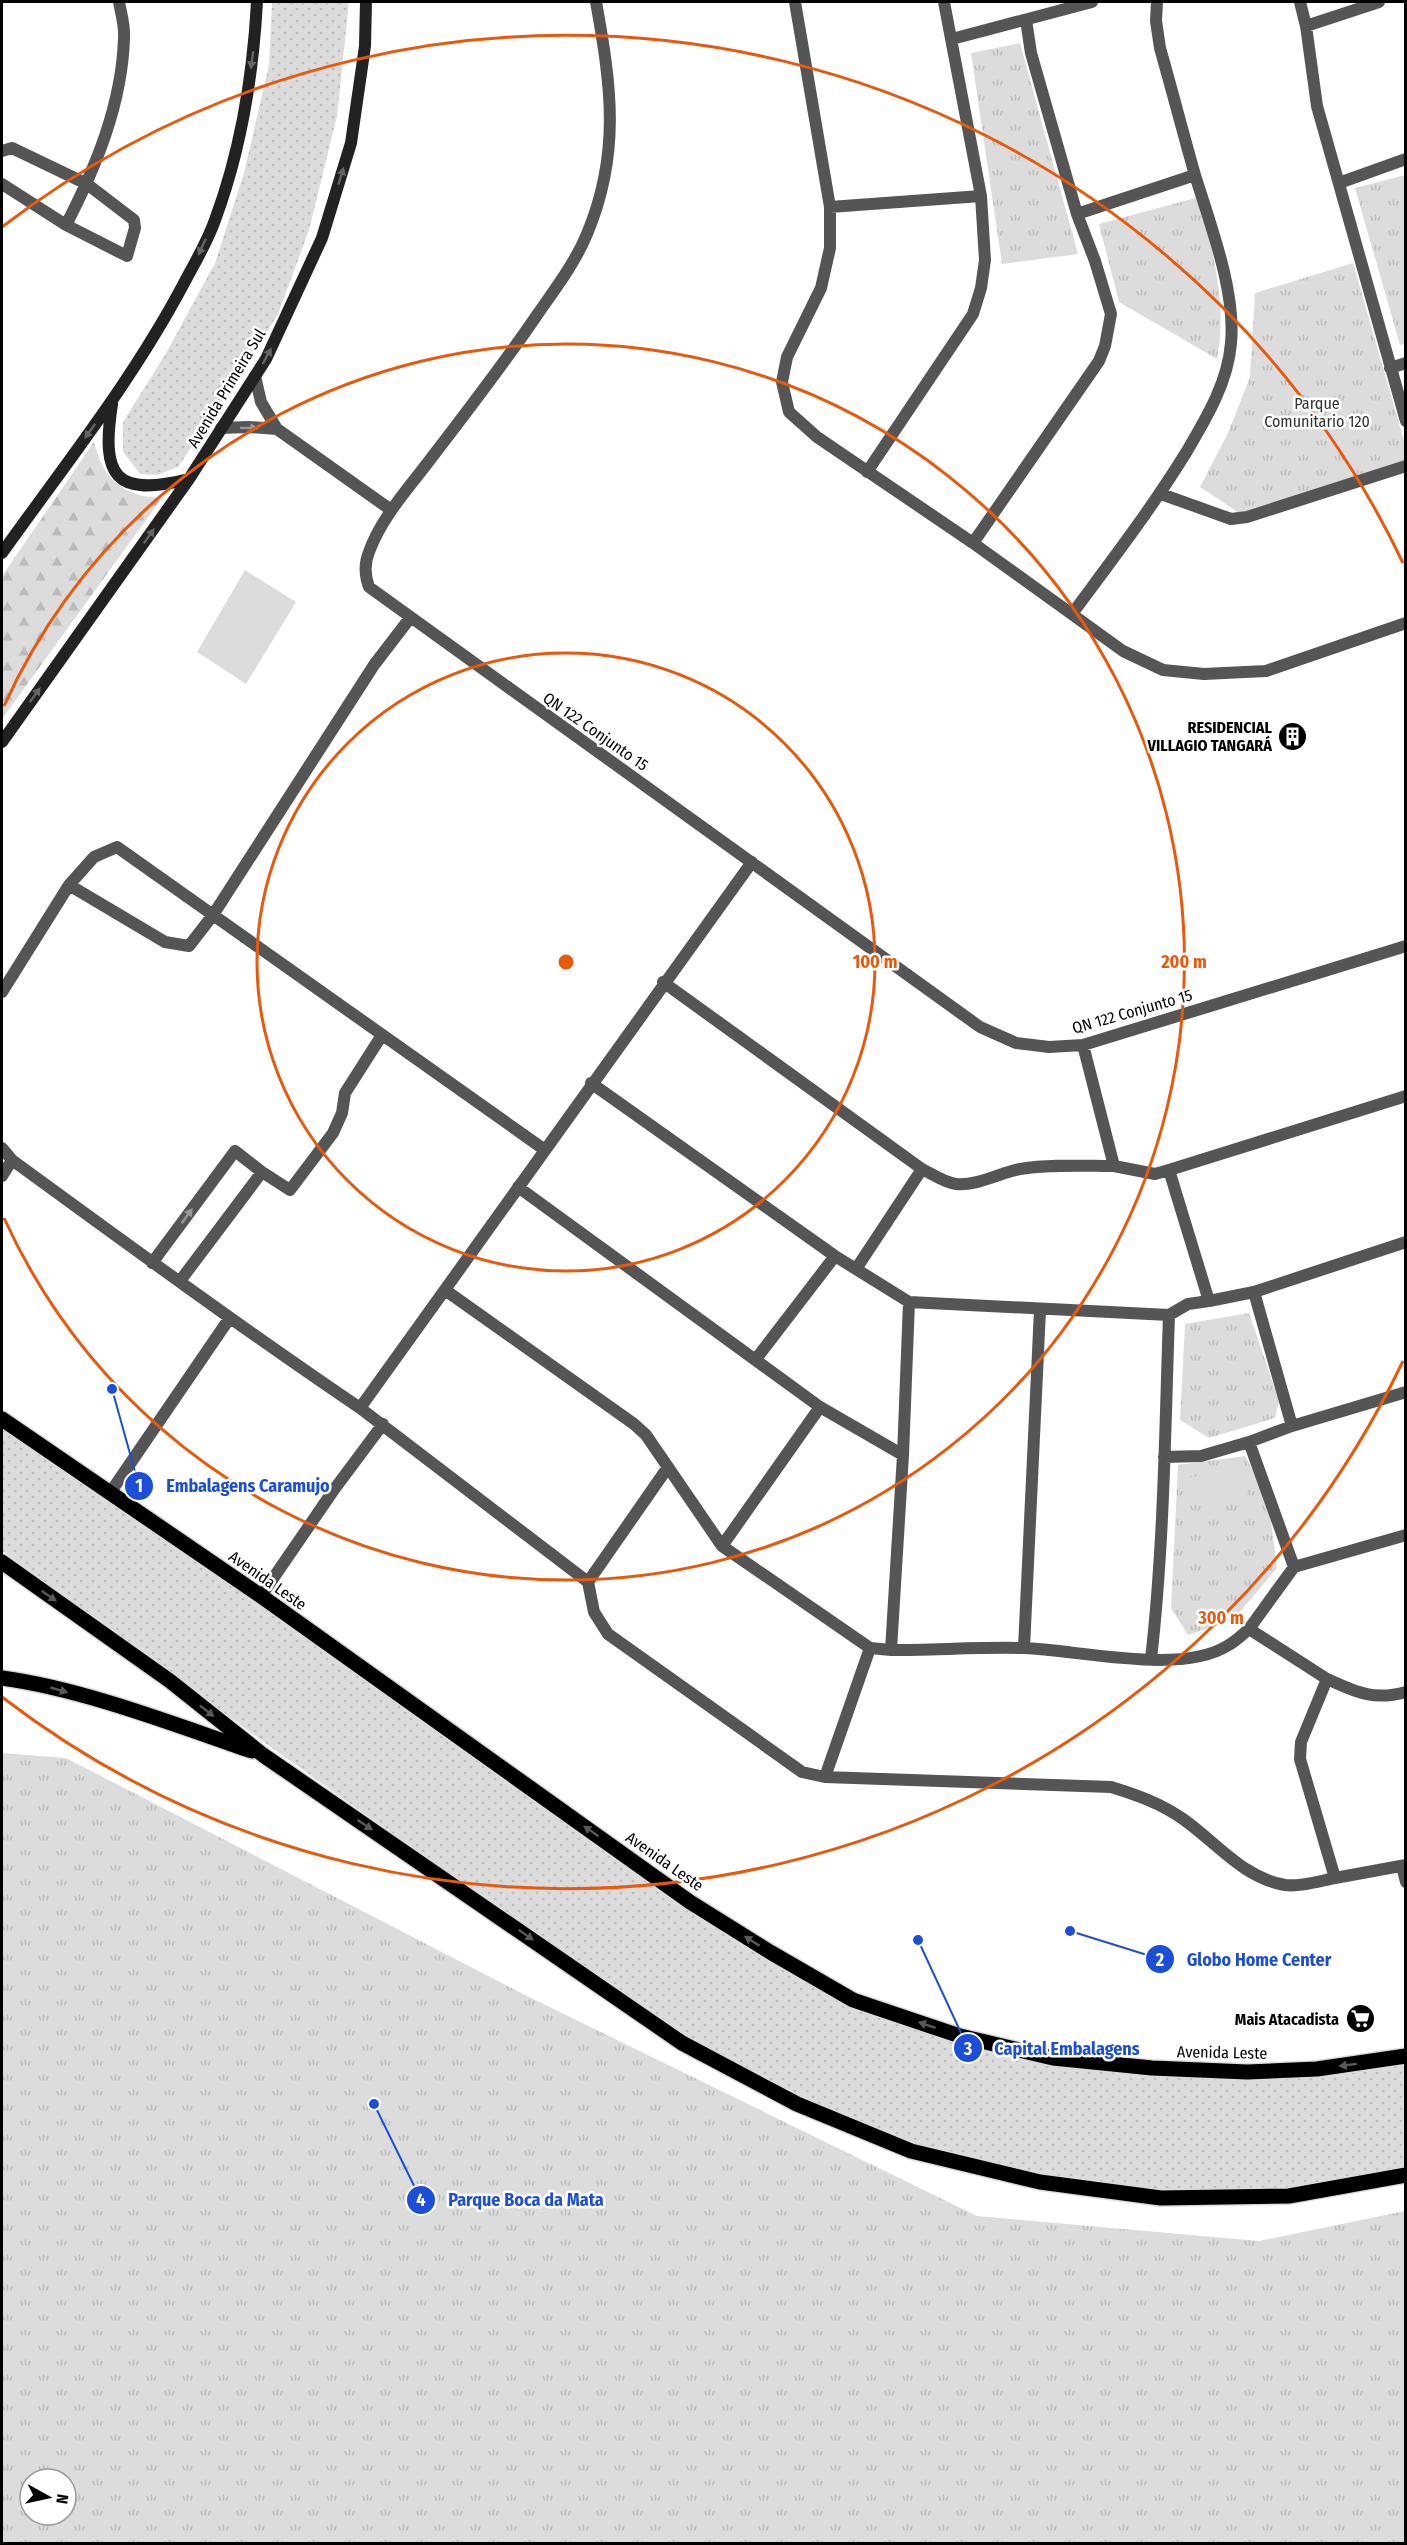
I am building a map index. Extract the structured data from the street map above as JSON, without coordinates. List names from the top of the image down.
{
  "streets": {
    "main road": ["Avenida Primeira Sul", "Avenida Leste"],
    "street": ["QN 122 Conjunto 15"]
  },
  "one_way": ["Avenida Primeira Sul"],
  "parks": ["Parque Comunitario 120"],
  "places": {
    "building": ["RESIDENCIAL VILLAGIO TANGARÁ"],
    "other": [
      "Embalagens Caramujo",
      "Globo Home Center",
      "Capital Embalagens",
      "Parque Boca da Mata"
    ],
    "supermarket": ["Mais Atacadista"]
  },
  "north": "right",
  "rings": ["100 m", "200 m", "300 m"]
}
